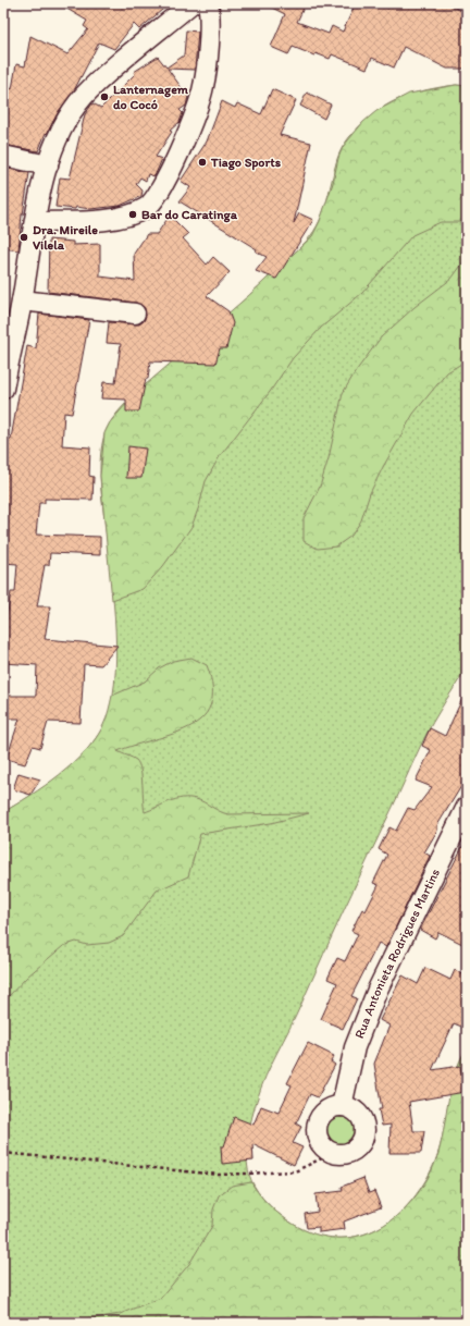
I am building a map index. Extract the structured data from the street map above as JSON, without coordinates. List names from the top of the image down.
{
  "streets": {
    "street": ["Rua Antonieta Rodrigues Martins"]
  },
  "places": [
    "Lanternagem do Cocó",
    "Tiago Sports",
    "Bar do Caratinga",
    "Dra. Mireile Vilela"
  ]
}
